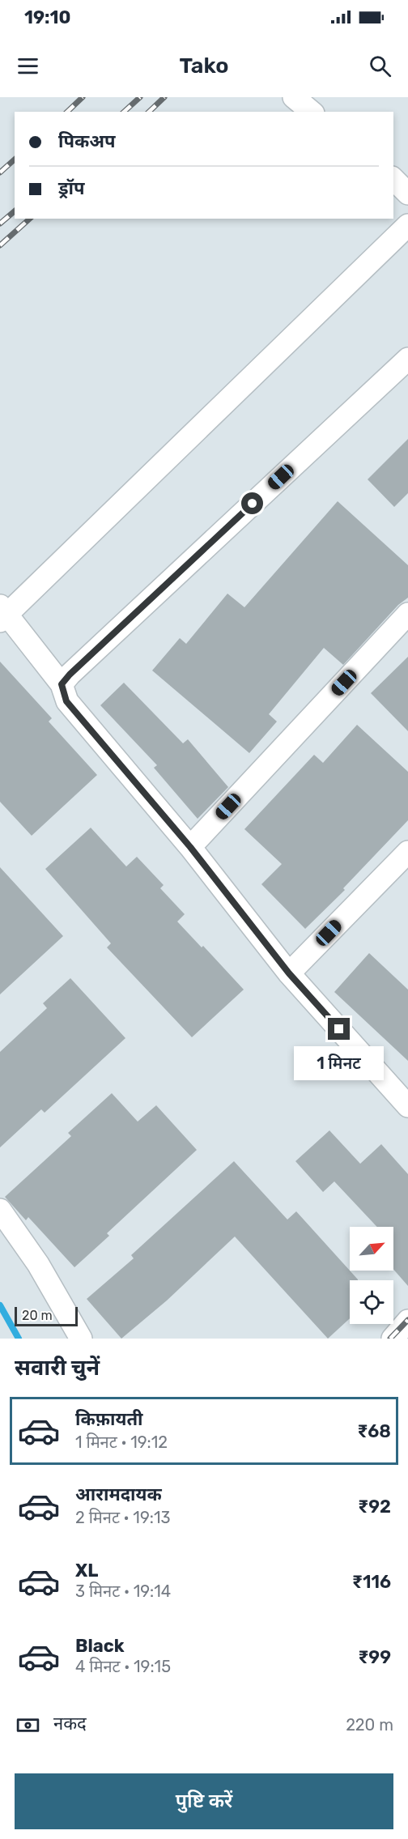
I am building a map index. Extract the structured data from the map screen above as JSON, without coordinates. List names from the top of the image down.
{
  "scale_bar": "20 m",
  "north": "top right",
  "page": {
    "status": "19:10",
    "header": "Tako",
    "banner": ["पिकअप", "ड्रॉप"],
    "bubble": "1 मिनट",
    "scale": "20 m",
    "heading": "सवारी चुनें",
    "list": [
      {
        "name": "किफ़ायती",
        "note": "1 मिनट · 19:12",
        "value": "₹68"
      },
      {
        "name": "आरामदायक",
        "note": "2 मिनट · 19:13",
        "value": "₹92"
      },
      {
        "name": "XL",
        "note": "3 मिनट · 19:14",
        "value": "₹116"
      },
      {
        "name": "Black",
        "note": "4 मिनट · 19:15",
        "value": "₹99"
      }
    ],
    "pay": ["नकद", "220 m"],
    "buttons": "पुष्टि करें"
  }
}
